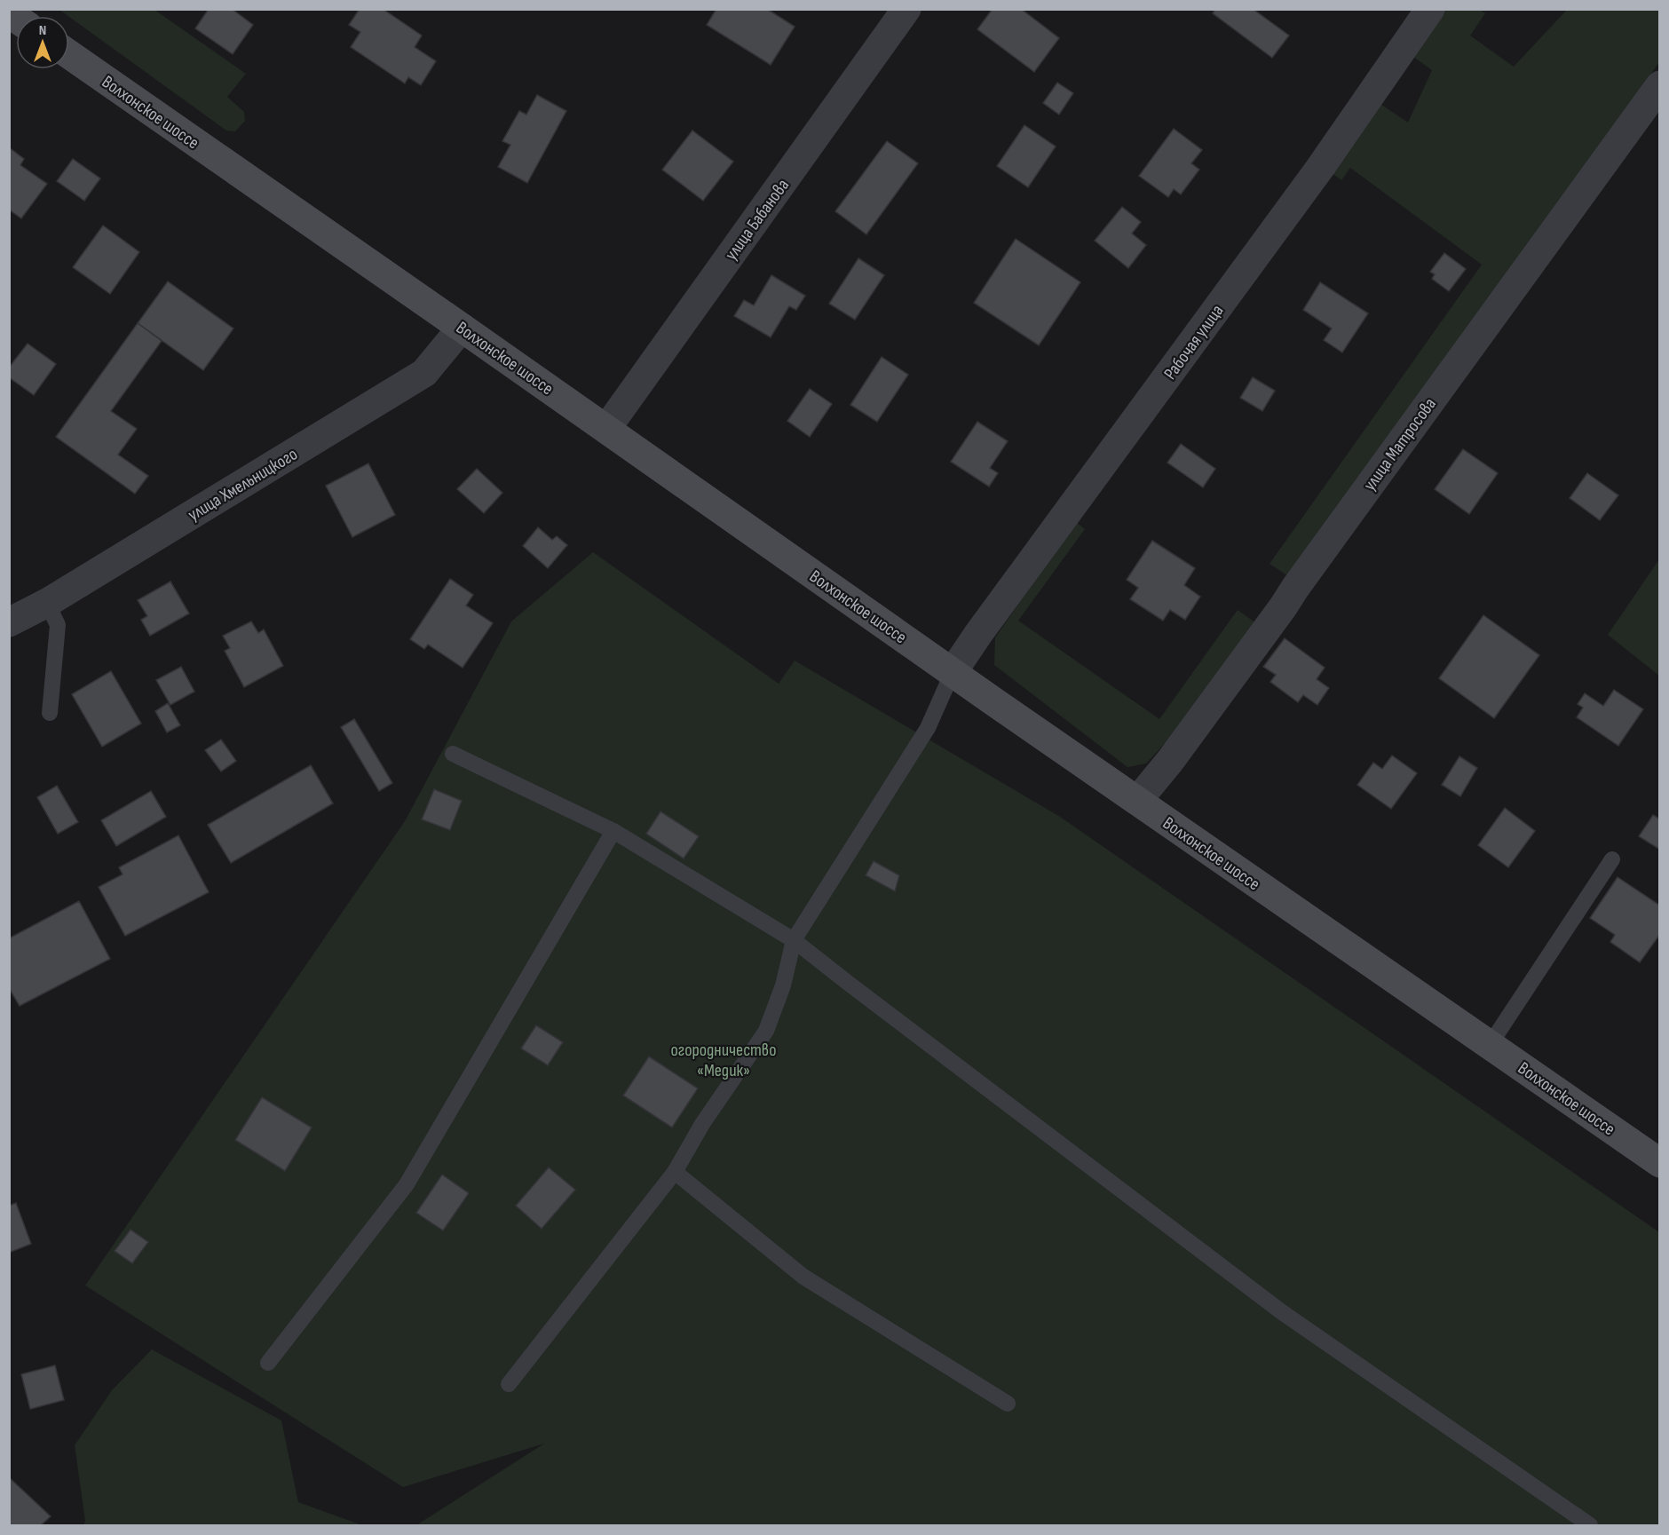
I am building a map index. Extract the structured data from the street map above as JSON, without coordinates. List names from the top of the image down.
{
  "streets": {
    "main road": ["Волхонское шоссе"],
    "street": [
      "улица Бабанова",
      "Рабочая улица",
      "улица Матросова",
      "улица Хмельницкого"
    ]
  },
  "crossings": [
    ["Волхонское шоссе", "улица Бабанова"],
    ["Волхонское шоссе", "Рабочая улица"],
    ["Волхонское шоссе", "улица Матросова"],
    ["Волхонское шоссе", "улица Хмельницкого"]
  ],
  "parks": ["огородничество «Медик»"],
  "north": "top"
}
